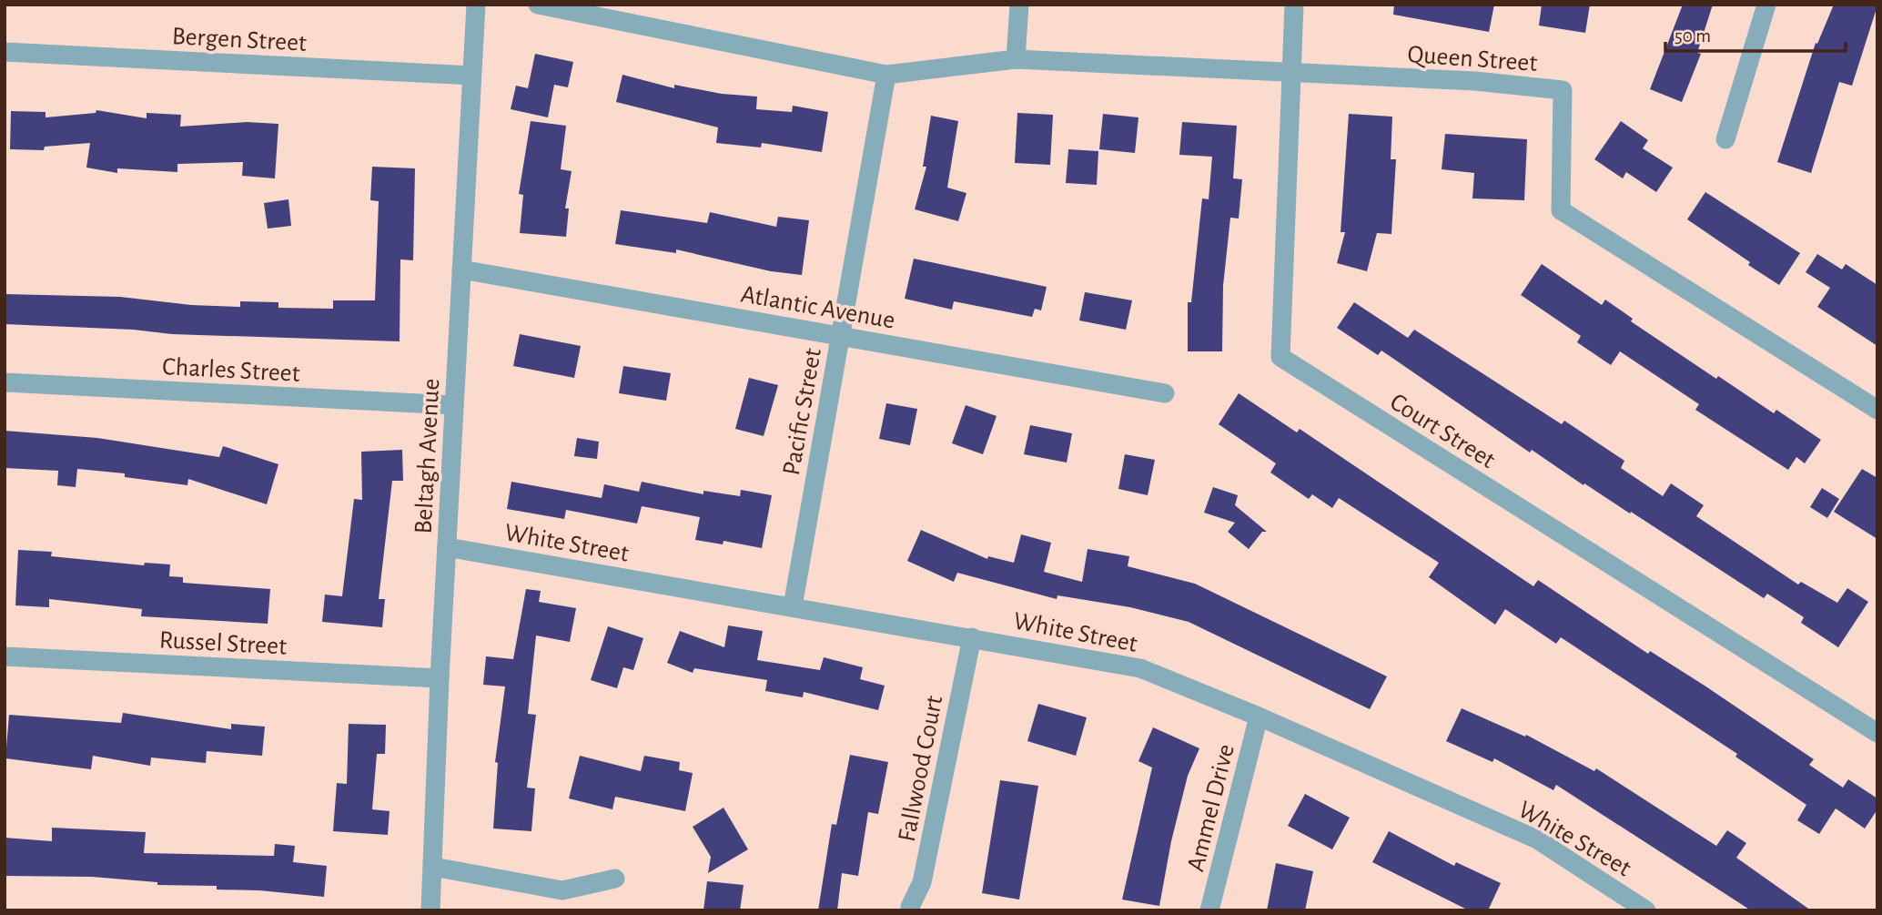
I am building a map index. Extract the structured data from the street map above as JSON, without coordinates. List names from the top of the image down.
{
  "streets": {
    "street": [
      "Bergen Street",
      "Queen Street",
      "Atlantic Avenue",
      "Charles Street",
      "Pacific Street",
      "Court Street",
      "Beltagh Avenue",
      "White Street",
      "Russel Street",
      "Fallwood Court",
      "Ammel Drive"
    ]
  },
  "crossings": [
    ["Bergen Street", "Beltagh Avenue"],
    ["Queen Street", "Pacific Street"],
    ["Queen Street", "Court Street"],
    ["Atlantic Avenue", "Pacific Street"],
    ["Atlantic Avenue", "Beltagh Avenue"],
    ["Charles Street", "Beltagh Avenue"],
    ["Pacific Street", "White Street"],
    ["Beltagh Avenue", "White Street"],
    ["Beltagh Avenue", "Russel Street"],
    ["White Street", "Fallwood Court"],
    ["White Street", "Ammel Drive"]
  ],
  "scale_bar": "50 m"
}
